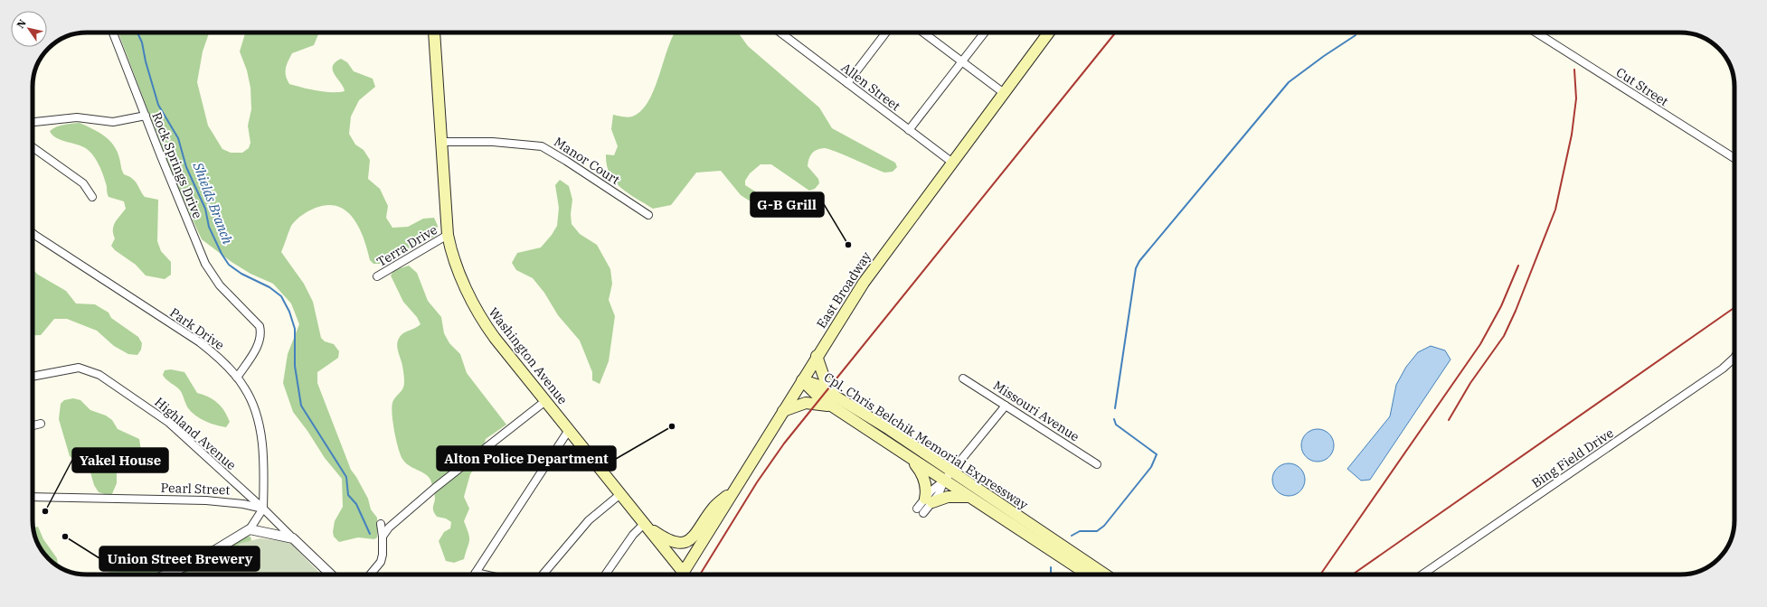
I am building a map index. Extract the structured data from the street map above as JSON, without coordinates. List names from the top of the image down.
{
  "streets": {
    "main road": ["East Broadway", "Washington Avenue", "Cpl. Chris Belchik Memorial Expressway"],
    "street": [
      "Allen Street",
      "Cut Street",
      "Manor Court",
      "Rock Springs Drive",
      "Terra Drive",
      "Park Drive",
      "Missouri Avenue",
      "Highland Avenue",
      "Bing Field Drive",
      "Pearl Street"
    ]
  },
  "crossings": [
    ["Allen Street", "East Broadway"],
    ["Manor Court", "Washington Avenue"],
    ["Rock Springs Drive", "Park Drive"],
    ["Terra Drive", "Washington Avenue"],
    ["East Broadway", "Cpl. Chris Belchik Memorial Expressway"],
    ["Park Drive", "Highland Avenue"],
    ["Park Drive", "Pearl Street"],
    ["Highland Avenue", "Pearl Street"]
  ],
  "water": ["Shields Branch"],
  "places": [
    "G-B Grill",
    "Alton Police Department",
    "Yakel House",
    "Union Street Brewery"
  ],
  "north": "top left"
}
